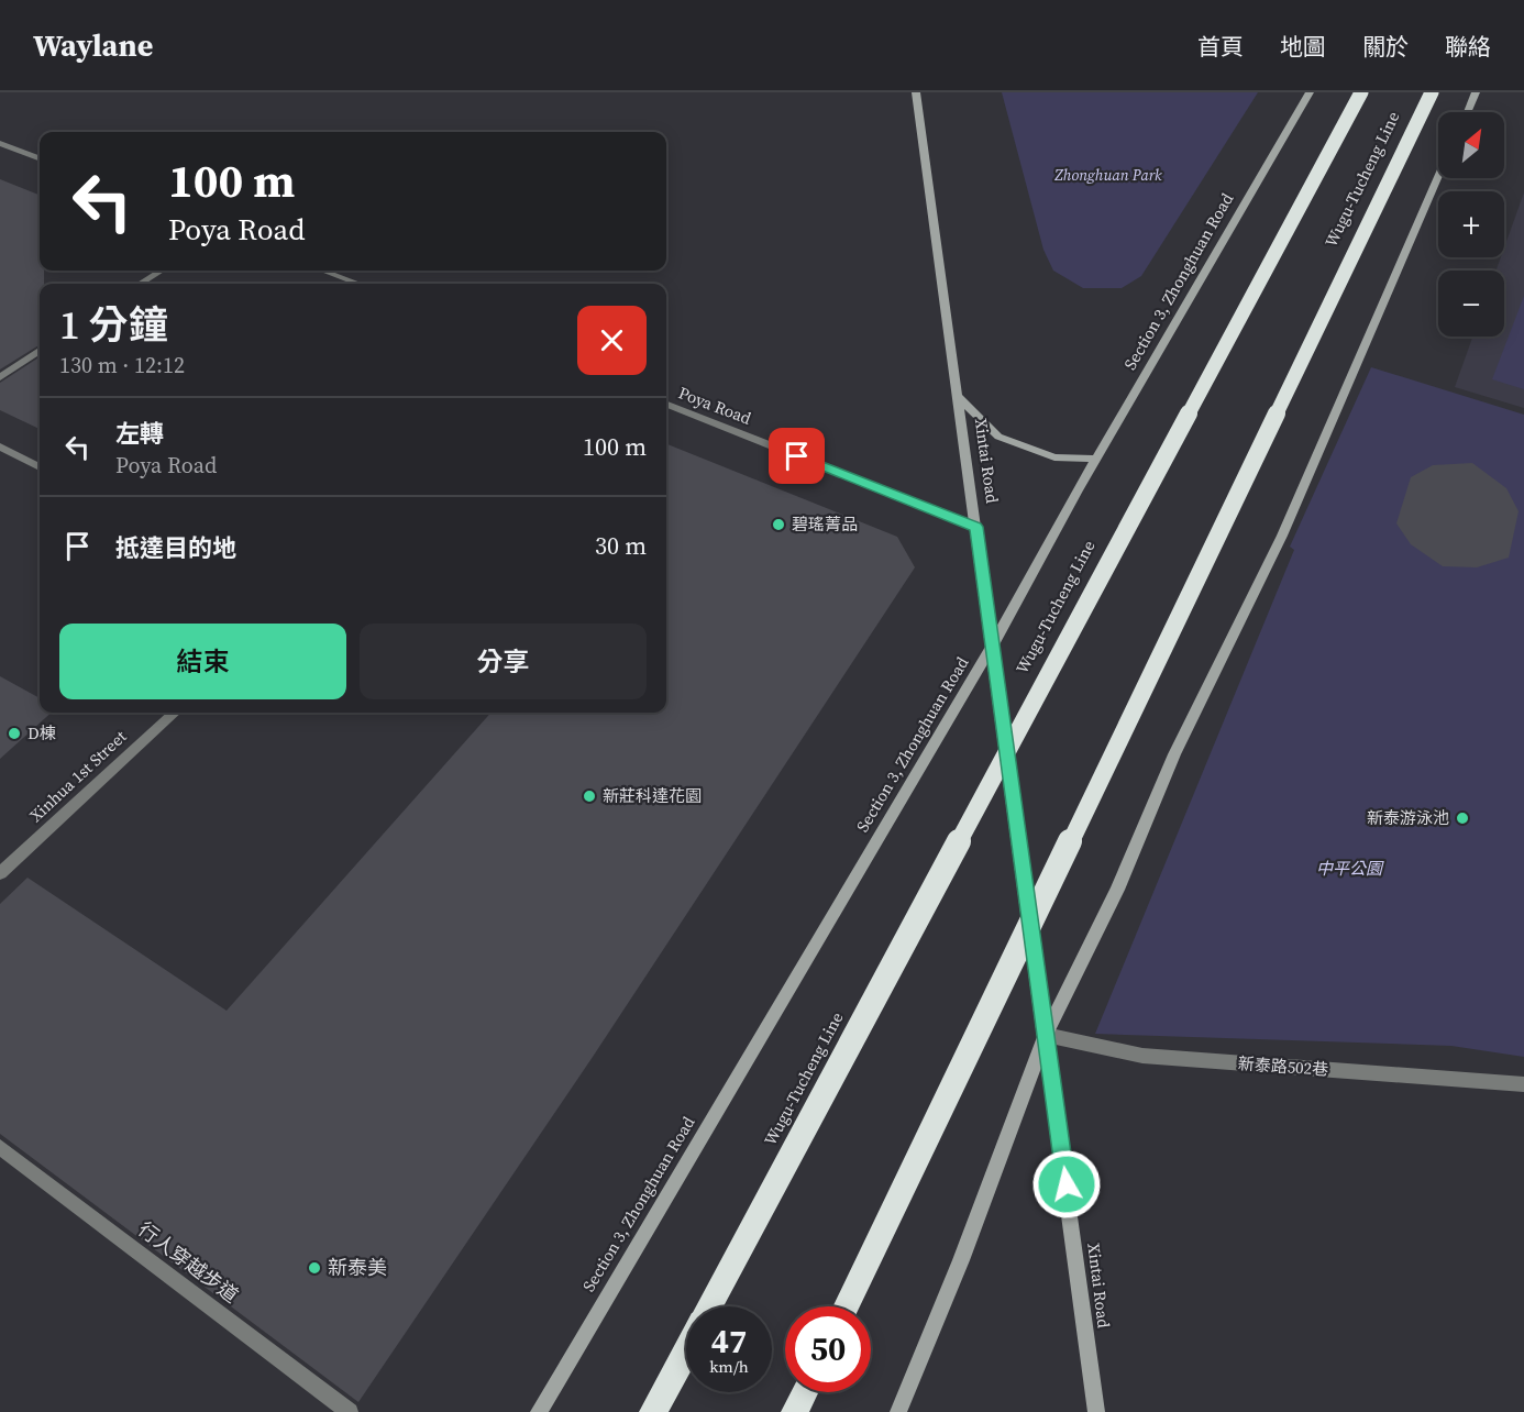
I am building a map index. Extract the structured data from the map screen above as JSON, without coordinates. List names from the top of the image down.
{
  "streets": {
    "highway": ["Wugu-Tucheng Line"],
    "street": [
      "Section 3, Zhonghuan Road",
      "Poya Road",
      "Xintai Road",
      "Xinhua 1st Street",
      "新泰路502巷",
      "行人穿越步道"
    ]
  },
  "crossings": [
    ["Section 3, Zhonghuan Road", "Xintai Road"],
    ["Poya Road", "Xintai Road"],
    ["Xintai Road", "新泰路502巷"]
  ],
  "parks": ["Zhonghuan Park", "中平公園"],
  "places": [
    "碧瑤菁品",
    "D棟",
    "新莊科達花園",
    "新泰游泳池",
    "新泰美"
  ],
  "north": "top right",
  "page": {
    "header": "Waylane",
    "nav": [
      "首頁",
      "地圖",
      "關於",
      "聯絡"
    ],
    "map_buttons": ["+", "−"],
    "turn": ["100 m", "Poya Road"],
    "heading": ["1 分鐘", "130 m · 12:12"],
    "list": [
      {
        "name": "左轉",
        "note": "Poya Road",
        "value": "100 m"
      },
      {
        "name": "抵達目的地",
        "value": "30 m"
      }
    ],
    "buttons": ["結束", "分享"],
    "speed": "47 km/h",
    "limit": "50"
  }
}
